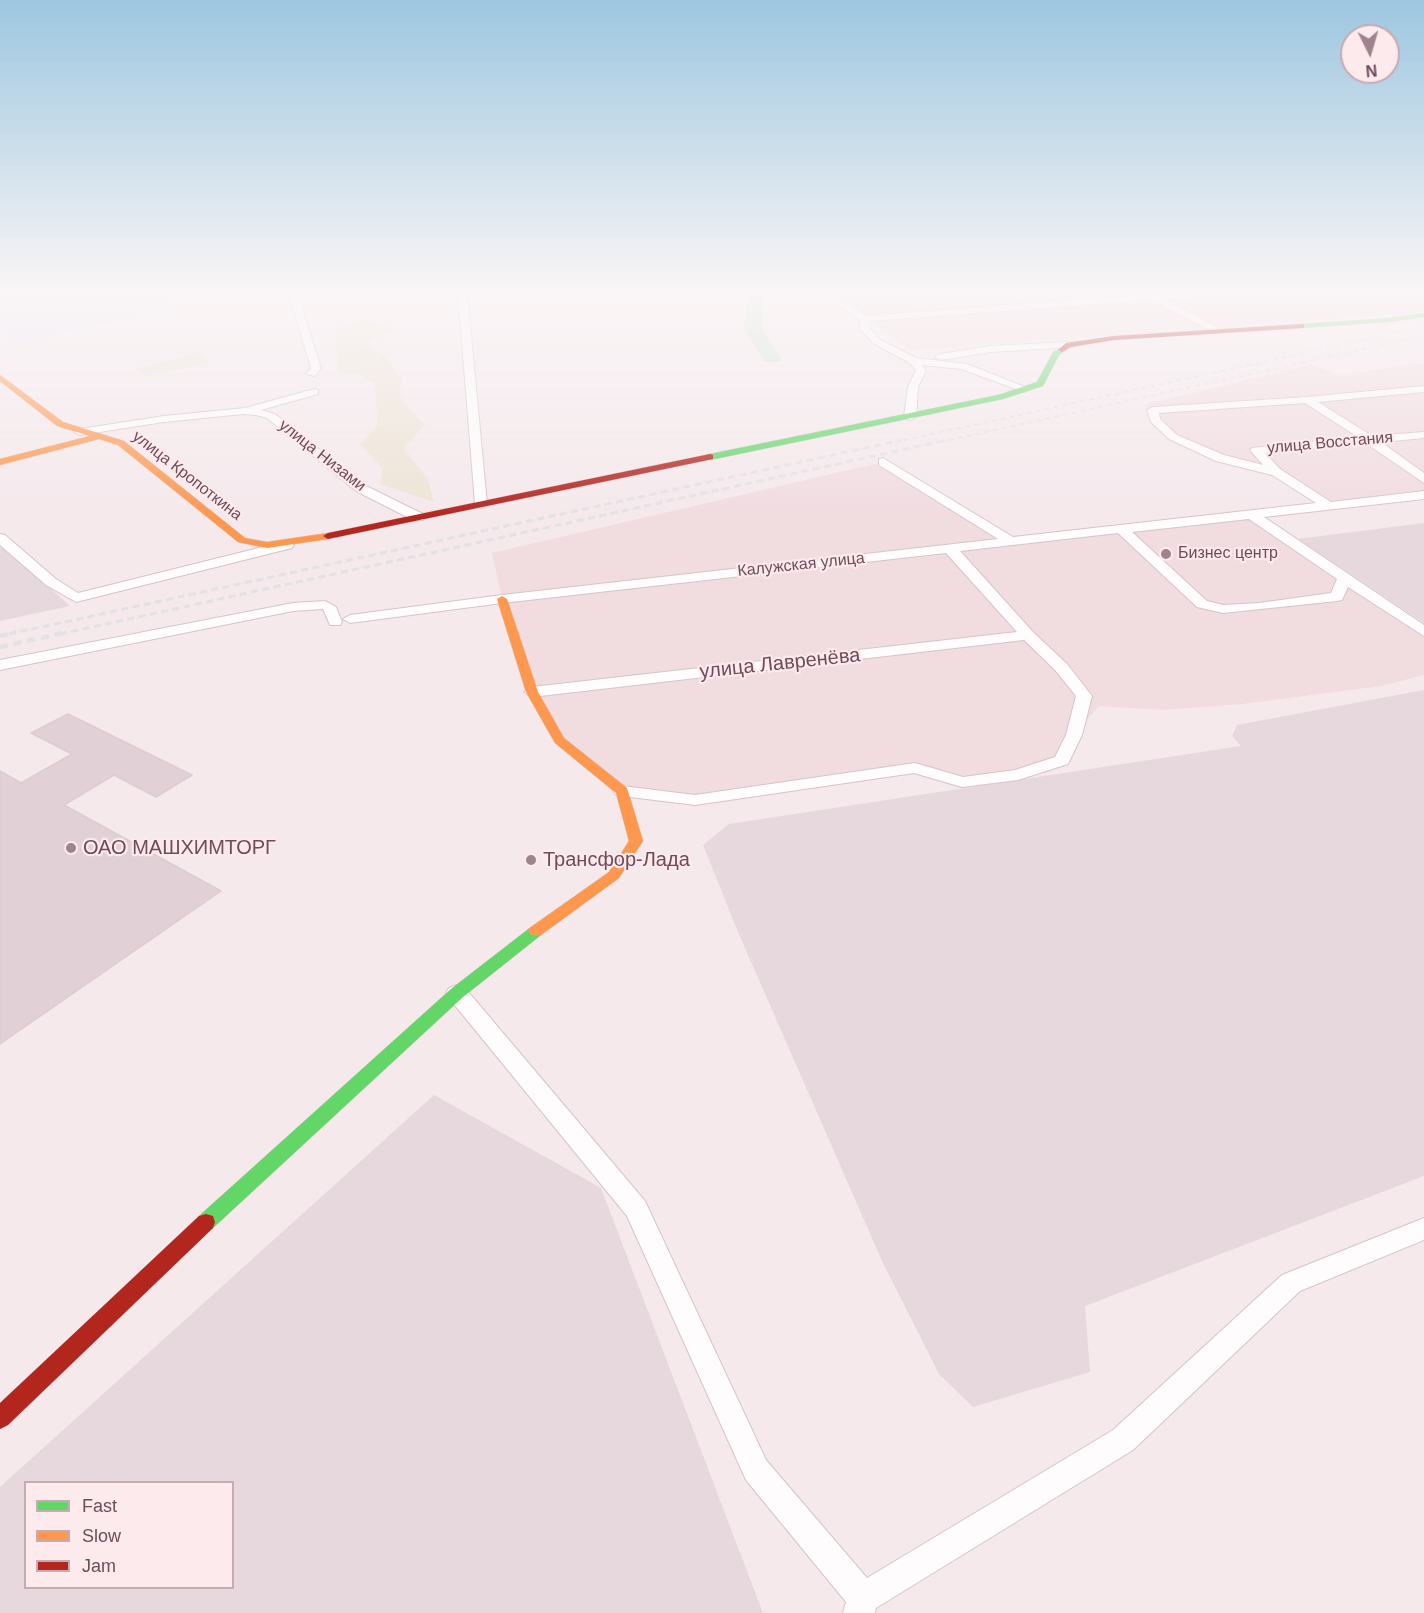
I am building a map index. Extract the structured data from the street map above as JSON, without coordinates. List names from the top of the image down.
{
  "streets": {
    "street": [
      "улица Восстания",
      "улица Низами",
      "улица Кропоткина",
      "Калужская улица",
      "улица Лавренёва"
    ]
  },
  "crossings": [
    ["улица Восстания", "Калужская улица"],
    ["улица Низами", "улица Кропоткина"]
  ],
  "places": ["Бизнес центр", "ОАО МАШХИМТОРГ", "Трансфор-Лада"],
  "legend": ["Fast", "Slow", "Jam"],
  "north": "bottom"
}
